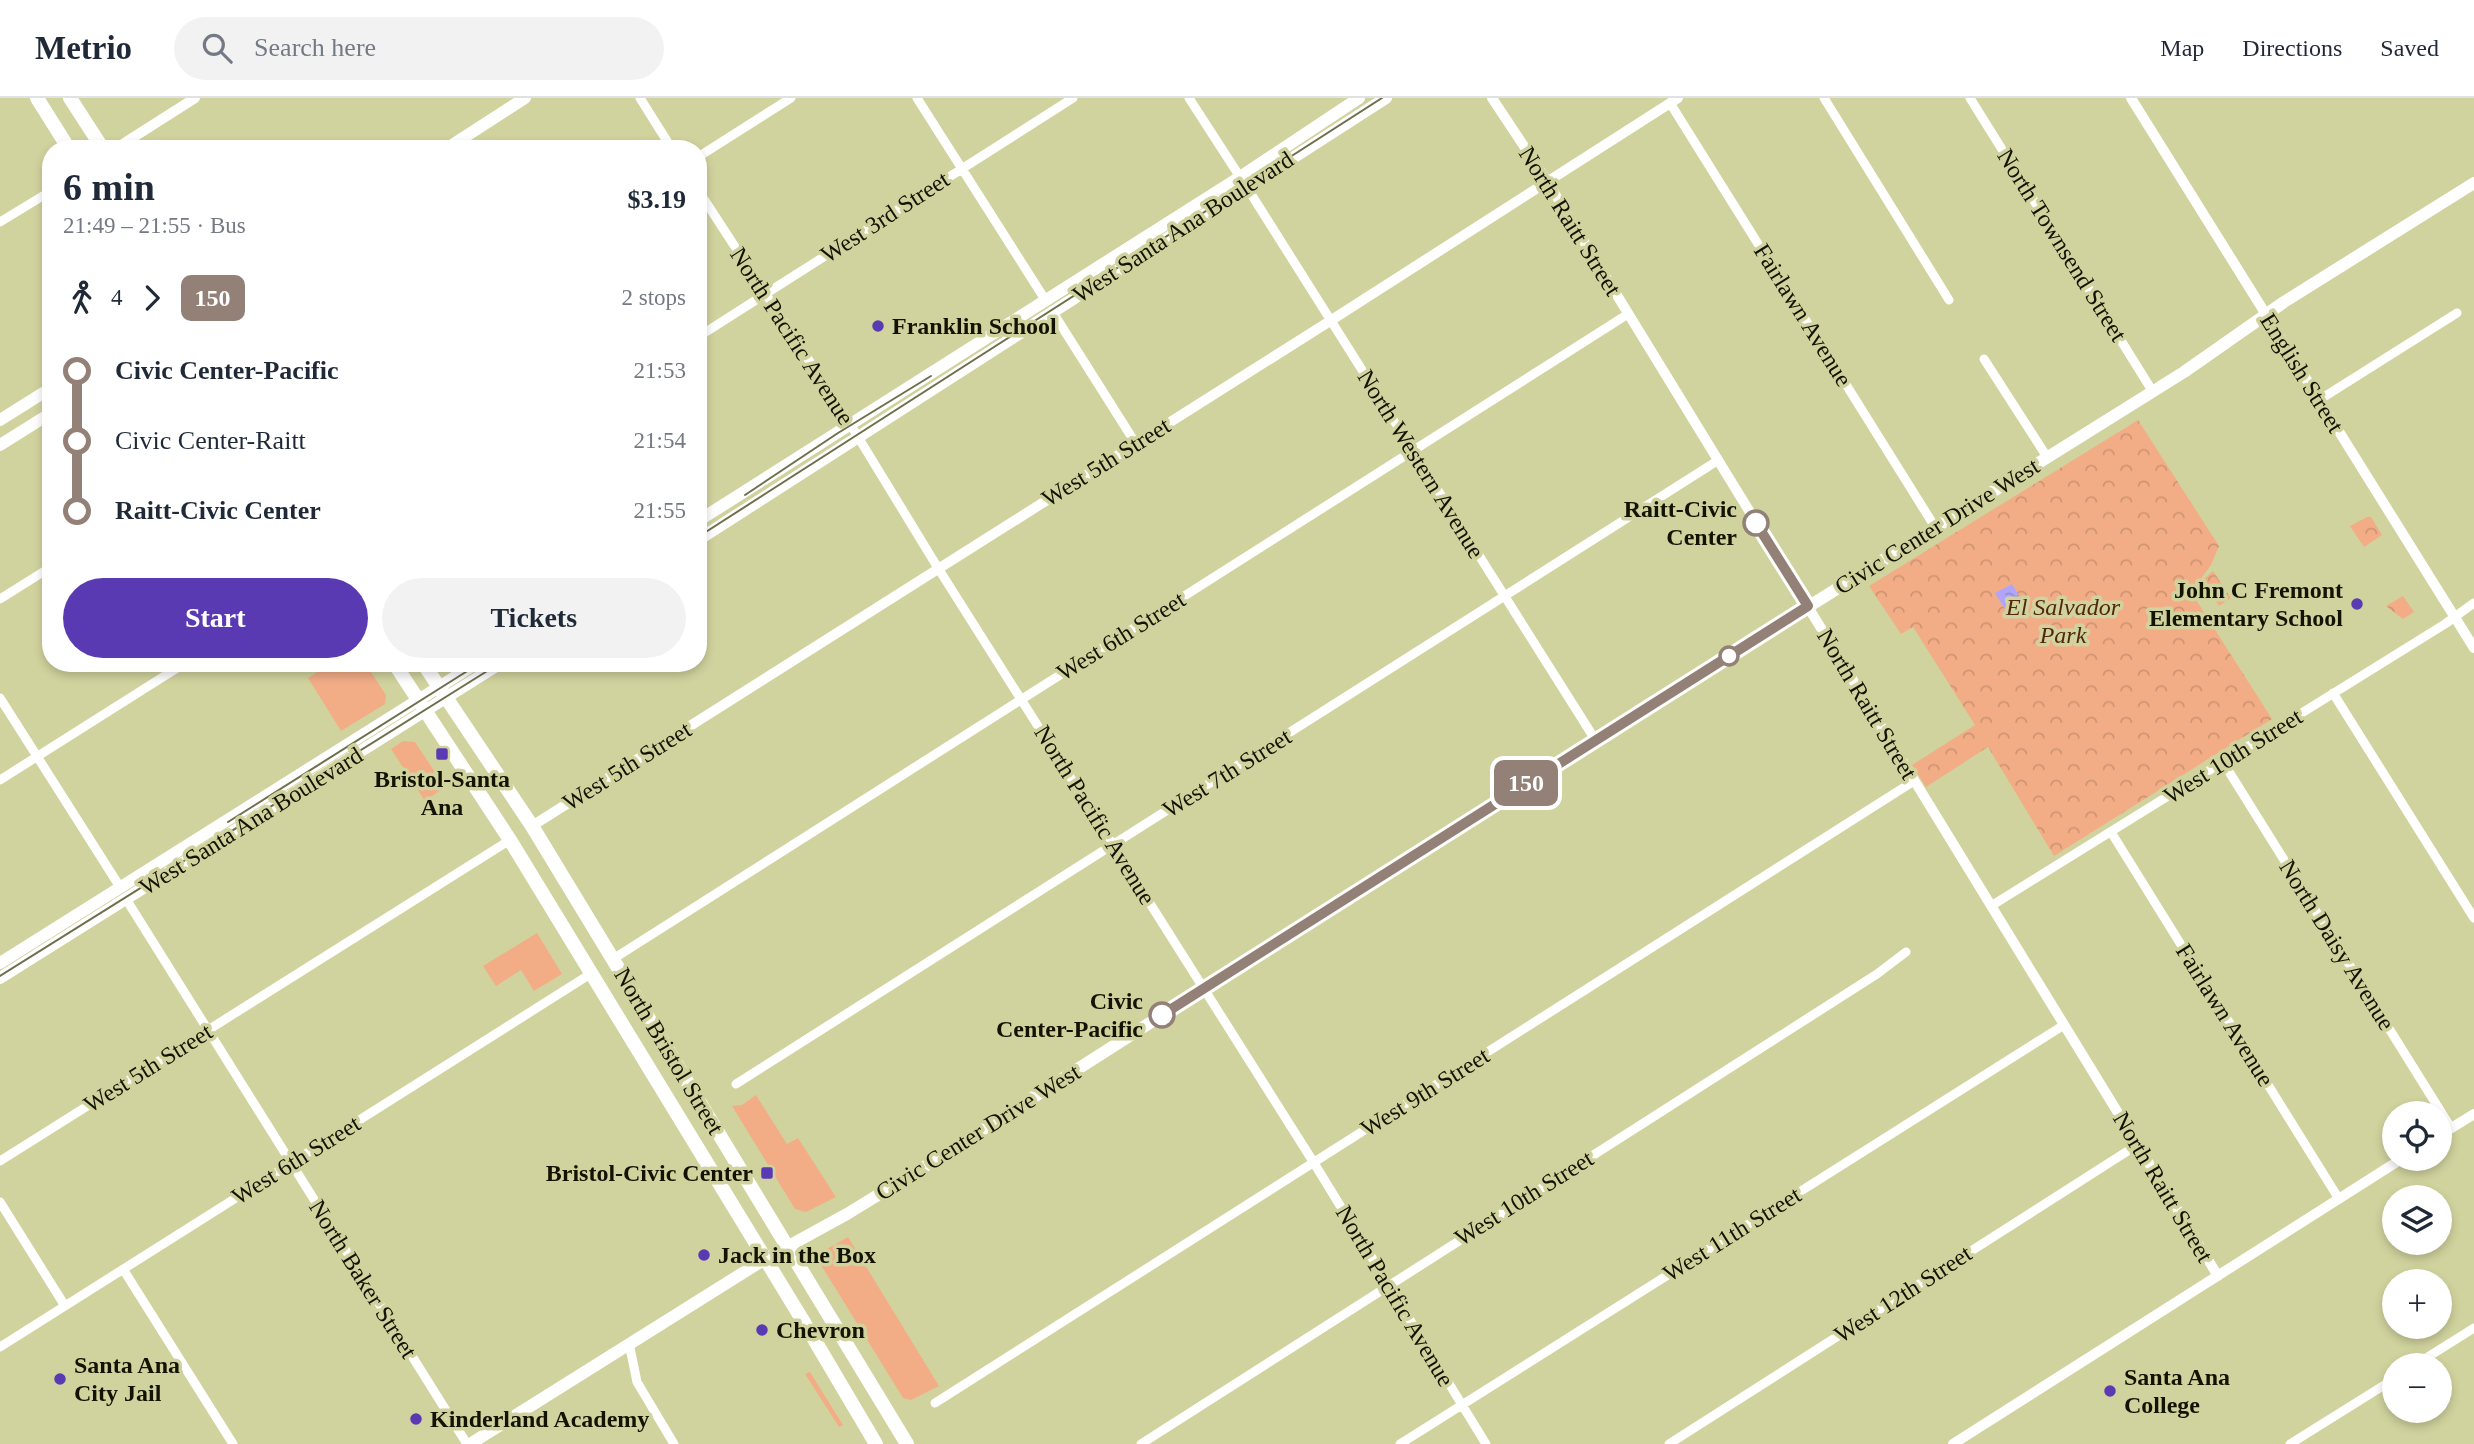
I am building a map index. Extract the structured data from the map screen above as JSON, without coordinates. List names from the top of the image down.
{
  "streets": {
    "main road": ["West Santa Ana Boulevard", "Civic Center Drive West", "North Bristol Street"],
    "street": [
      "West 3rd Street",
      "North Raitt Street",
      "North Townsend Street",
      "Fairlawn Avenue",
      "North Pacific Avenue",
      "English Street",
      "West 5th Street",
      "North Western Avenue",
      "West 6th Street",
      "West 10th Street",
      "West 7th Street",
      "North Daisy Avenue",
      "West 9th Street",
      "West 11th Street",
      "North Baker Street",
      "West 12th Street"
    ]
  },
  "crossings": [
    ["West 3rd Street", "North Pacific Avenue"],
    ["North Raitt Street", "West 5th Street"],
    ["North Raitt Street", "Civic Center Drive West"],
    ["North Raitt Street", "West 6th Street"],
    ["North Raitt Street", "West 10th Street"],
    ["North Raitt Street", "West 7th Street"],
    ["North Raitt Street", "West 9th Street"],
    ["North Raitt Street", "West 11th Street"],
    ["North Raitt Street", "West 12th Street"],
    ["West Santa Ana Boulevard", "North Pacific Avenue"],
    ["West Santa Ana Boulevard", "North Western Avenue"],
    ["West Santa Ana Boulevard", "North Bristol Street"],
    ["West Santa Ana Boulevard", "North Baker Street"],
    ["North Townsend Street", "Civic Center Drive West"],
    ["Fairlawn Avenue", "West 5th Street"],
    ["Fairlawn Avenue", "Civic Center Drive West"],
    ["Fairlawn Avenue", "West 10th Street"],
    ["North Pacific Avenue", "West 5th Street"],
    ["North Pacific Avenue", "Civic Center Drive West"],
    ["North Pacific Avenue", "West 6th Street"],
    ["North Pacific Avenue", "West 10th Street"],
    ["North Pacific Avenue", "West 7th Street"],
    ["North Pacific Avenue", "West 9th Street"],
    ["North Pacific Avenue", "West 11th Street"],
    ["English Street", "Civic Center Drive West"],
    ["English Street", "West 10th Street"],
    ["West 5th Street", "North Western Avenue"],
    ["West 5th Street", "North Bristol Street"],
    ["West 5th Street", "North Baker Street"],
    ["North Western Avenue", "Civic Center Drive West"],
    ["North Western Avenue", "West 6th Street"],
    ["North Western Avenue", "West 7th Street"],
    ["Civic Center Drive West", "North Bristol Street"],
    ["Civic Center Drive West", "North Baker Street"],
    ["West 6th Street", "North Bristol Street"],
    ["West 6th Street", "North Baker Street"],
    ["West 10th Street", "North Daisy Avenue"]
  ],
  "parks": ["El Salvador Park"],
  "places": {
    "other": [
      "Franklin School",
      "Raitt-Civic Center",
      "John C Fremont Elementary School",
      "Civic Center-Pacific",
      "Jack in the Box",
      "Chevron",
      "Santa Ana City Jail",
      "Santa Ana College",
      "Kinderland Academy"
    ],
    "transit": ["Bristol-Santa Ana", "Bristol-Civic Center"]
  },
  "lines": ["bus line 150"],
  "page": {
    "header": "Metrio",
    "search": "Search here",
    "nav": ["Map", "Directions", "Saved"],
    "on_map": "150",
    "heading": ["6 min", "21:49 – 21:55 · Bus", "$3.19"],
    "legs": ["4", "150", "2 stops"],
    "list": [
      {
        "name": "Civic Center-Pacific",
        "value": "21:53"
      },
      {
        "name": "Civic Center-Raitt",
        "value": "21:54"
      },
      {
        "name": "Raitt-Civic Center",
        "value": "21:55"
      }
    ],
    "buttons": ["Start", "Tickets"],
    "map_buttons": ["+", "−"]
  }
}
